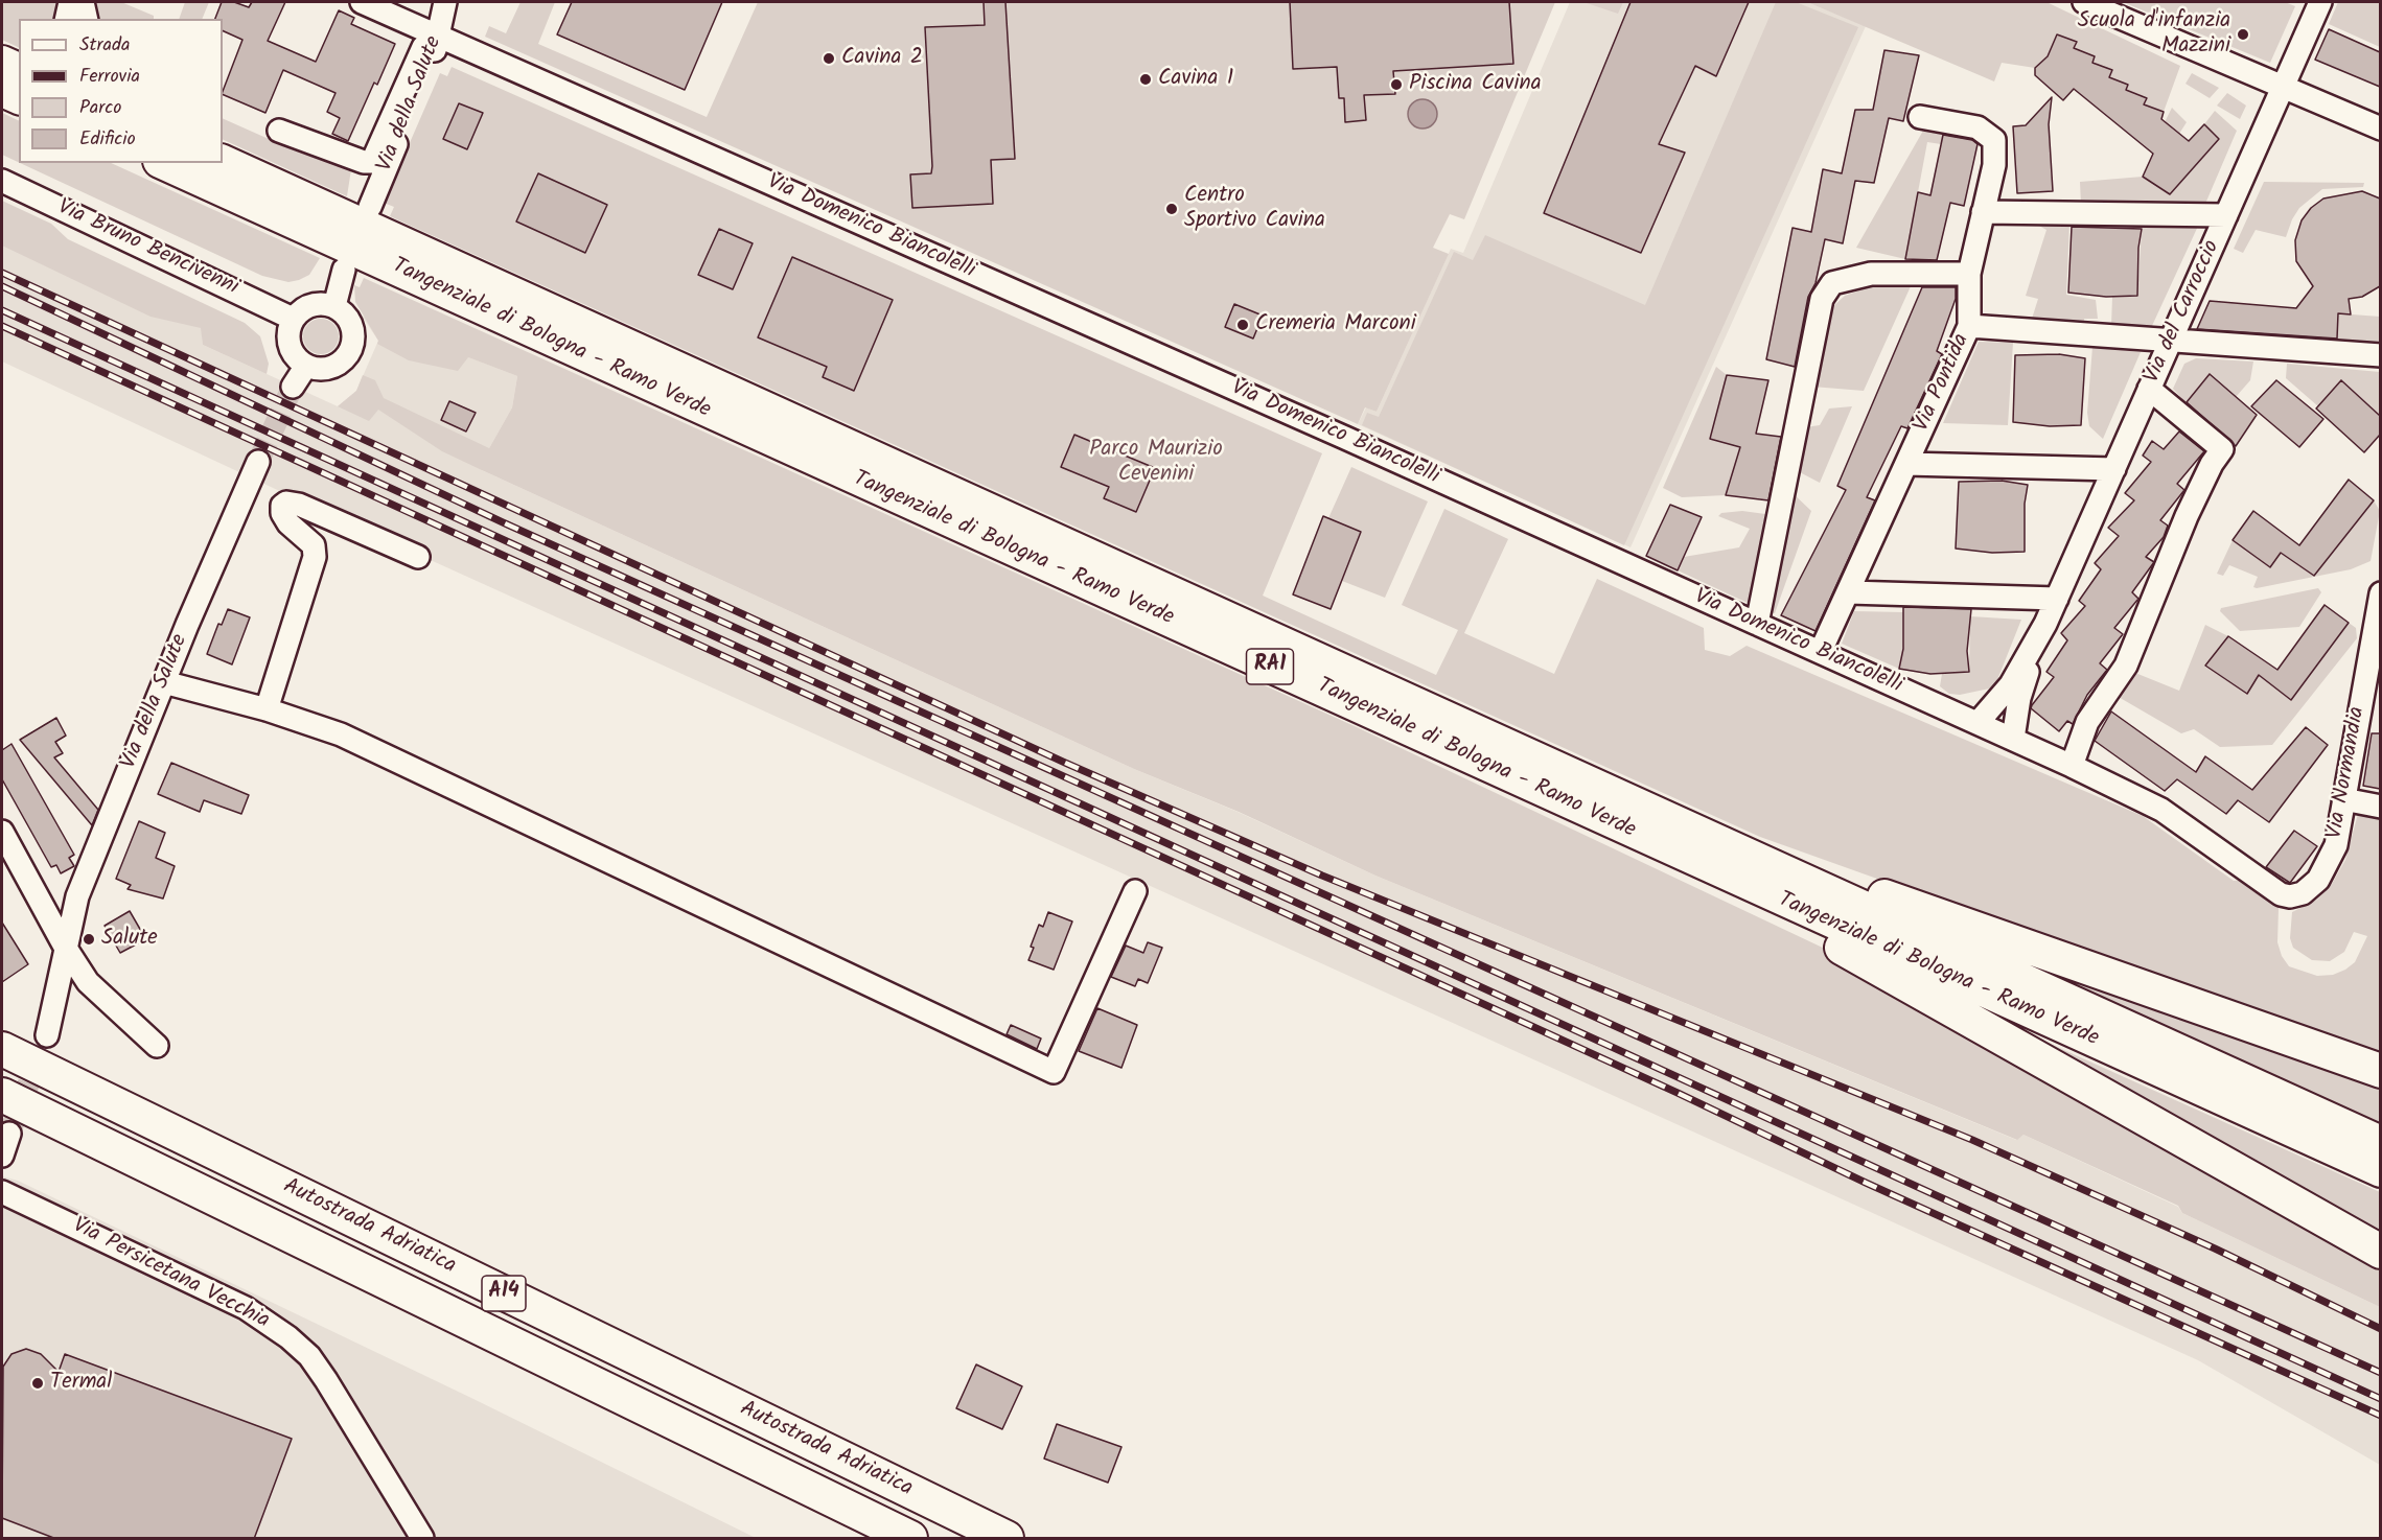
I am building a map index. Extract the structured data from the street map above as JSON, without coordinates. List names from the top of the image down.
{
  "streets": {
    "highway": [
      "Tangenziale di Bologna - Ramo Verde",
      "RA1",
      "Autostrada Adriatica",
      "A14"
    ],
    "street": [
      "Via della Salute",
      "Via Domenico Biancolelli",
      "Via Bruno Bencivenni",
      "Via del Carroccio",
      "Via Pontida",
      "Via Normandia",
      "Via Persicetana Vecchia"
    ]
  },
  "crossings": [
    ["Via della Salute", "Via Domenico Biancolelli"],
    ["Via Domenico Biancolelli", "Via del Carroccio"],
    ["Via Domenico Biancolelli", "Via Pontida"],
    ["Via Domenico Biancolelli", "Via Normandia"]
  ],
  "parks": ["Parco Maurizio Cevenini"],
  "places": [
    "Scuola d'infanzia Mazzini",
    "Cavina 2",
    "Cavina 1",
    "Piscina Cavina",
    "Centro Sportivo Cavina",
    "Cremeria Marconi",
    "Salute",
    "Termal"
  ],
  "legend": [
    "Strada",
    "Ferrovia",
    "Parco",
    "Edificio"
  ]
}
